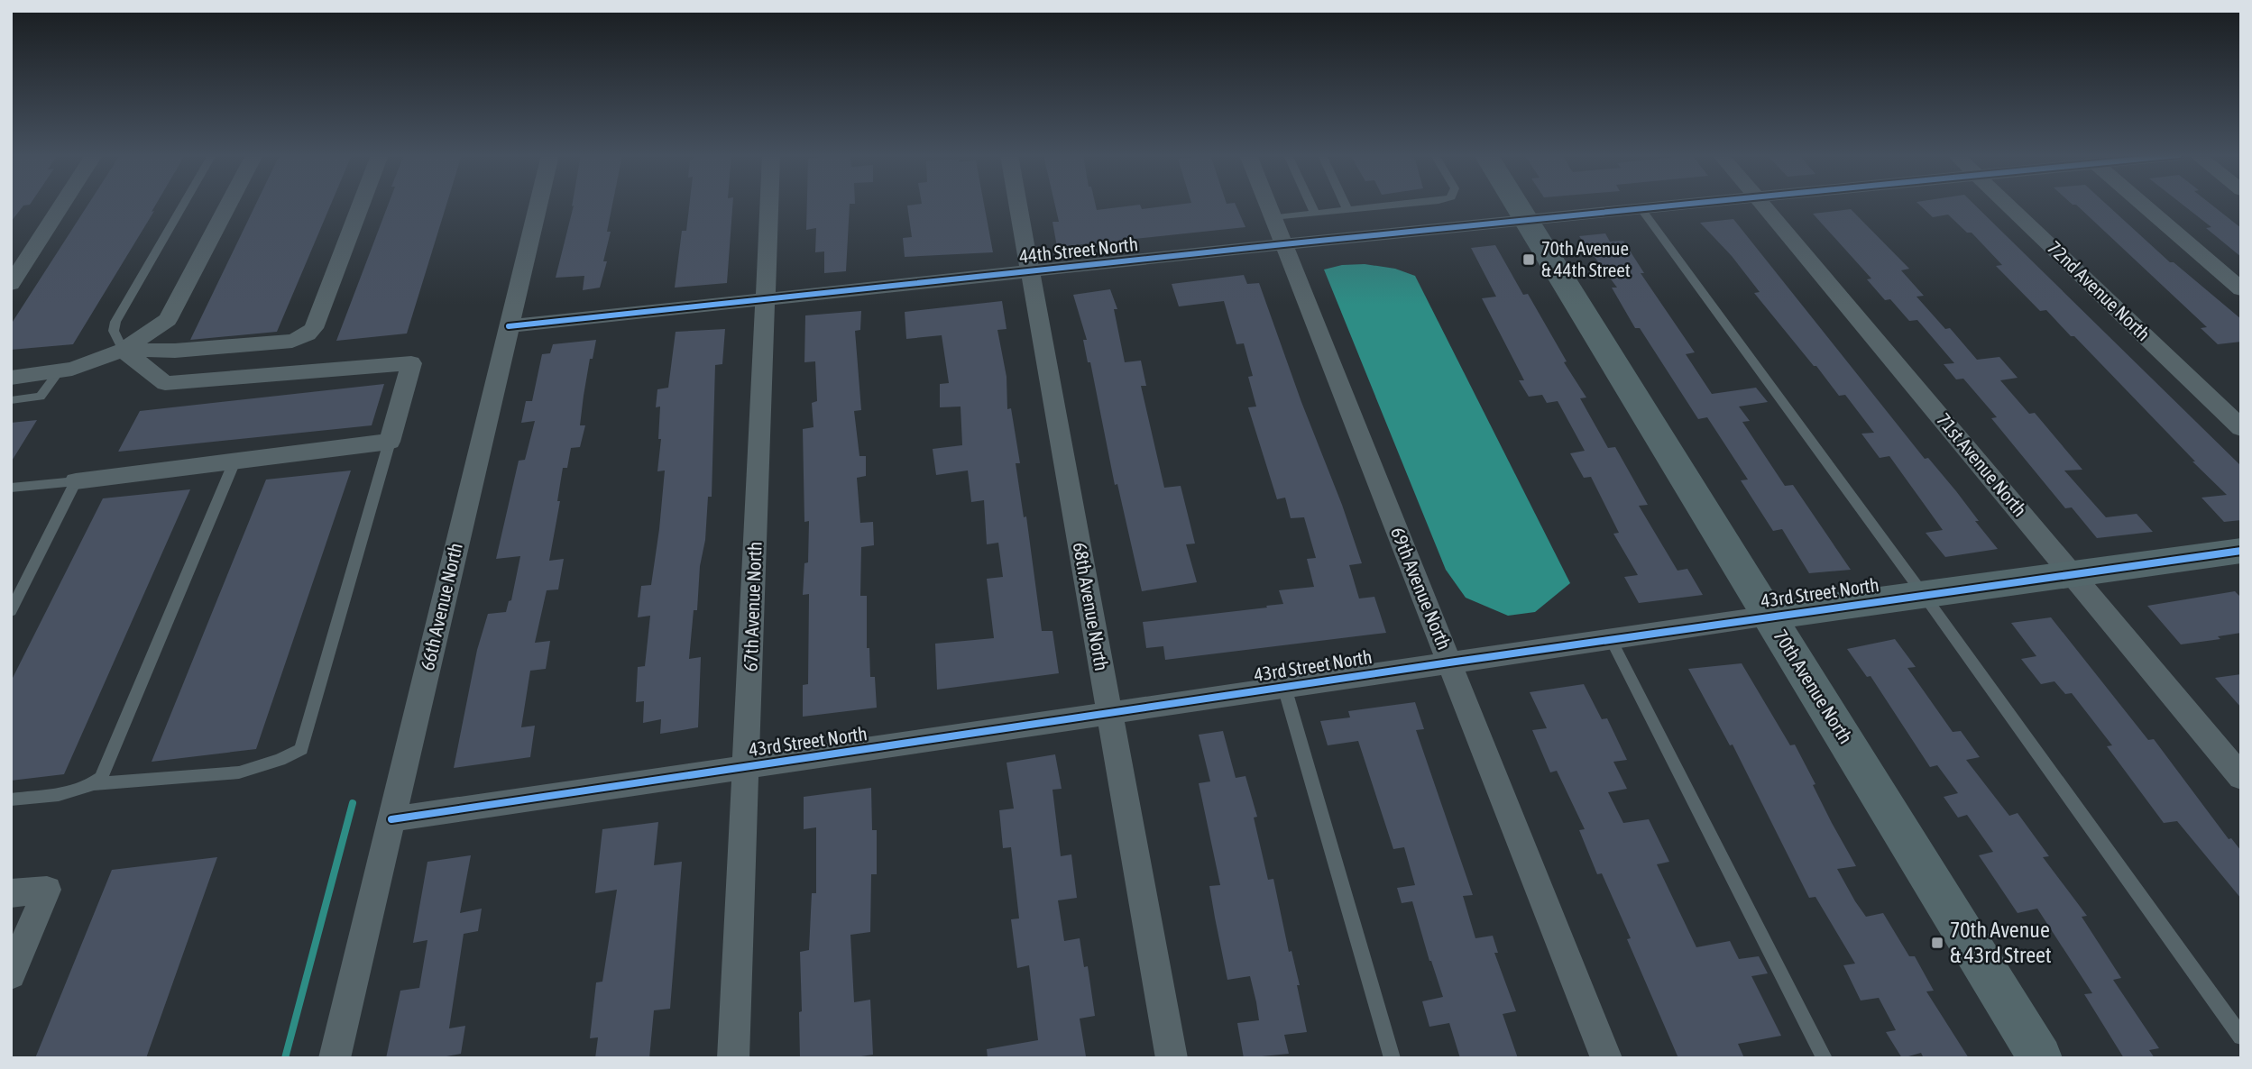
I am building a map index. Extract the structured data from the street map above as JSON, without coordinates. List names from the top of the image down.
{
  "streets": {
    "street": [
      "44th Street North",
      "72nd Avenue North",
      "71st Avenue North",
      "69th Avenue North",
      "43rd Street North",
      "66th Avenue North",
      "67th Avenue North",
      "68th Avenue North",
      "70th Avenue North"
    ]
  },
  "crossings": [
    ["44th Street North", "69th Avenue North"],
    ["44th Street North", "66th Avenue North"],
    ["44th Street North", "67th Avenue North"],
    ["44th Street North", "68th Avenue North"],
    ["44th Street North", "70th Avenue North"],
    ["71st Avenue North", "43rd Street North"],
    ["69th Avenue North", "43rd Street North"],
    ["43rd Street North", "66th Avenue North"],
    ["43rd Street North", "67th Avenue North"],
    ["43rd Street North", "68th Avenue North"],
    ["43rd Street North", "70th Avenue North"]
  ],
  "places": {
    "transit": ["70th Avenue & 44th Street", "70th Avenue & 43rd Street"]
  }
}
